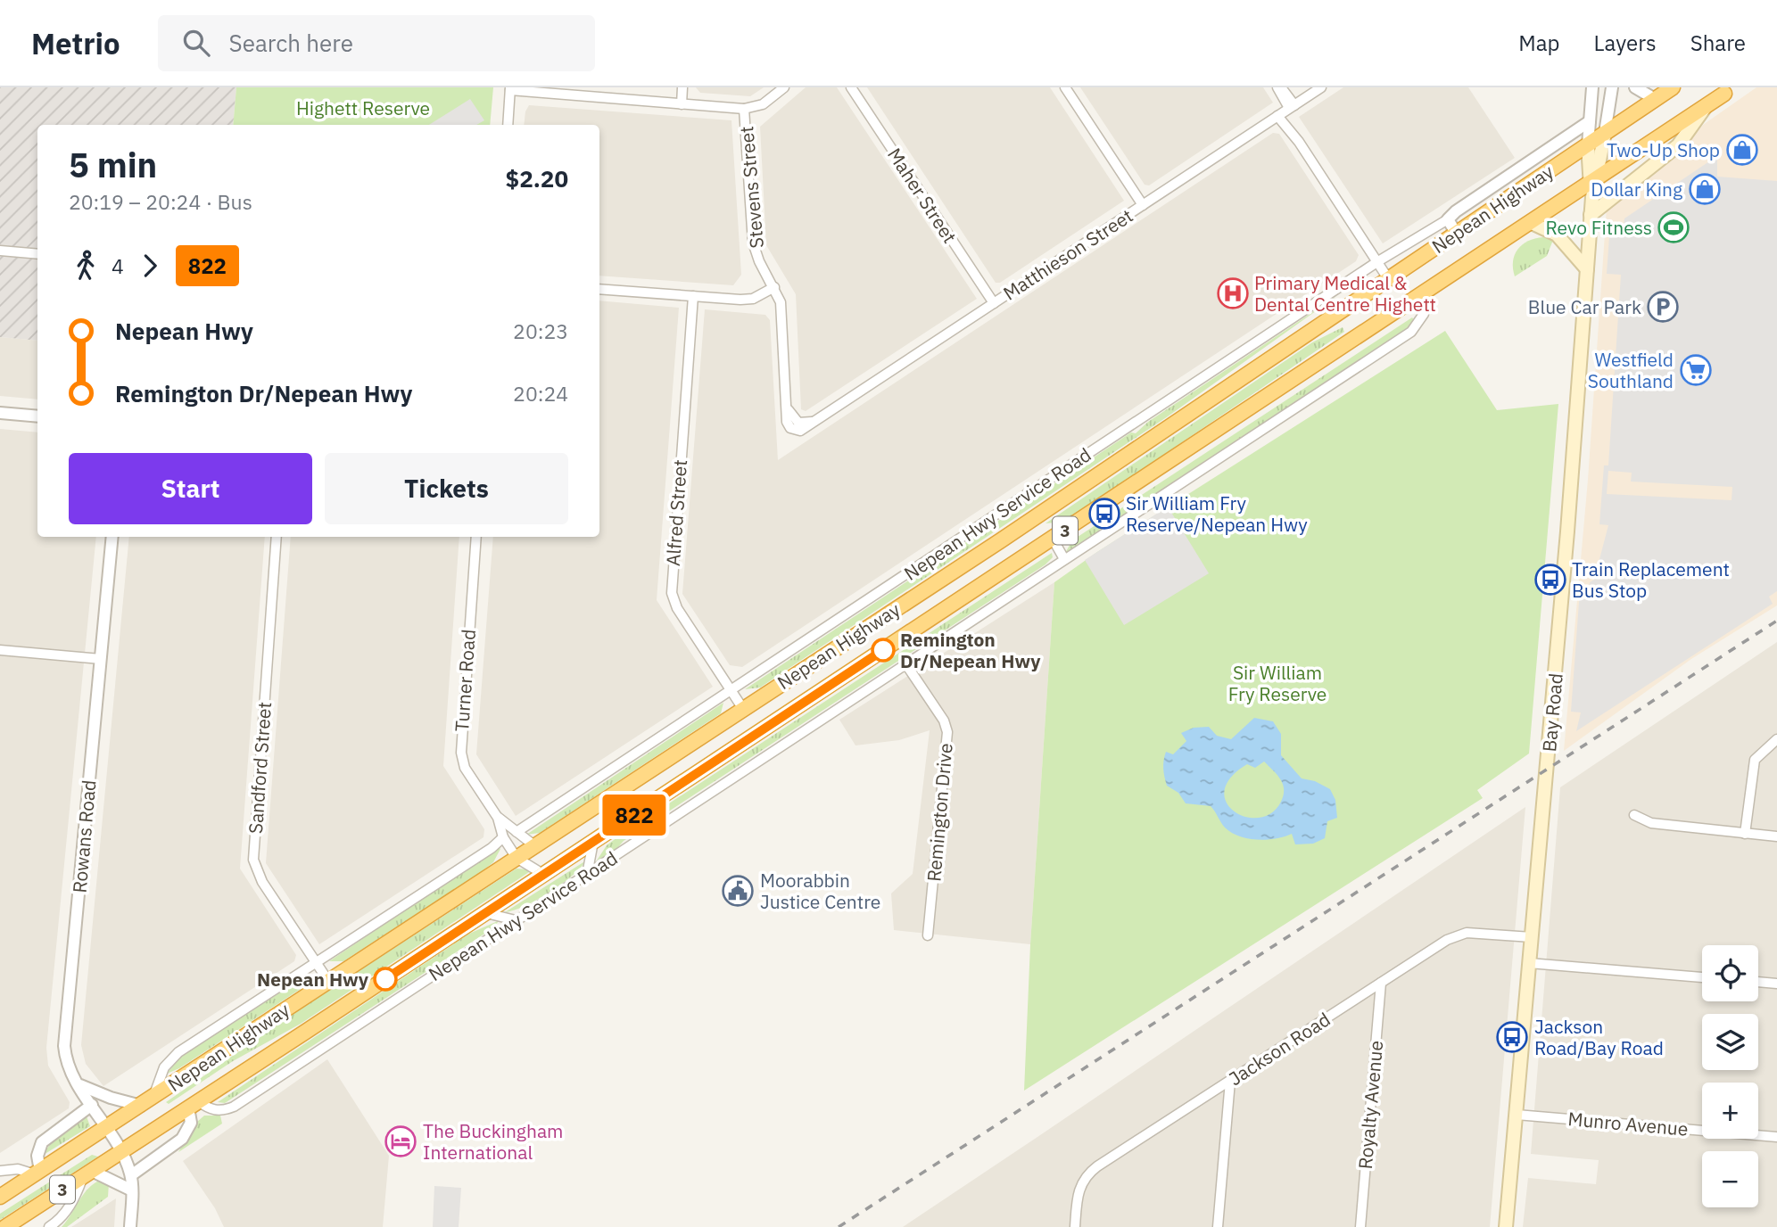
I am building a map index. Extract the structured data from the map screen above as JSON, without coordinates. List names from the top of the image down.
{
  "streets": {
    "highway": ["Nepean Highway", "3"],
    "main road": ["Bay Road"],
    "street": [
      "Stevens Street",
      "Maher Street",
      "Matthieson Street",
      "Alfred Street",
      "Nepean Hwy Service Road",
      "Turner Road",
      "Sandford Street",
      "Remington Drive",
      "Rowans Road",
      "Jackson Road",
      "Royalty Avenue",
      "Munro Avenue"
    ]
  },
  "crossings": [
    ["Stevens Street", "Matthieson Street"],
    ["Maher Street", "Matthieson Street"],
    ["Nepean Highway", "Alfred Street"],
    ["Nepean Highway", "Nepean Hwy Service Road"],
    ["Nepean Highway", "Turner Road"],
    ["Nepean Highway", "Bay Road"],
    ["Nepean Highway", "Sandford Street"],
    ["Nepean Highway", "Rowans Road"],
    ["Alfred Street", "Nepean Hwy Service Road"],
    ["Nepean Hwy Service Road", "Turner Road"],
    ["Nepean Hwy Service Road", "Remington Drive"],
    ["Bay Road", "Jackson Road"],
    ["Bay Road", "Munro Avenue"],
    ["Jackson Road", "Royalty Avenue"]
  ],
  "parks": ["Highett Reserve", "Sir William Fry Reserve"],
  "places": {
    "shop": ["Two-Up Shop", "Dollar King"],
    "sports": ["Revo Fitness"],
    "hospital": ["Primary Medical & Dental Centre Highett"],
    "parking": ["Blue Car Park"],
    "supermarket": ["Westfield Southland"],
    "bus stop": ["Sir William Fry Reserve/Nepean Hwy", "Train Replacement Bus Stop", "Jackson Road/Bay Road"],
    "other": ["Remington Dr/Nepean Hwy", "Nepean Hwy"],
    "public building": ["Moorabbin Justice Centre"],
    "hotel": ["The Buckingham International"]
  },
  "lines": ["bus line 822"],
  "page": {
    "header": "Metrio",
    "search": "Search here",
    "nav": ["Map", "Layers", "Share"],
    "on_map": "822",
    "heading": ["5 min", "20:19 – 20:24 · Bus", "$2.20"],
    "legs": ["4", "822"],
    "list": [
      {
        "name": "Nepean Hwy",
        "value": "20:23"
      },
      {
        "name": "Remington Dr/Nepean Hwy",
        "value": "20:24"
      }
    ],
    "buttons": ["Start", "Tickets"],
    "map_buttons": ["+", "−"]
  }
}
